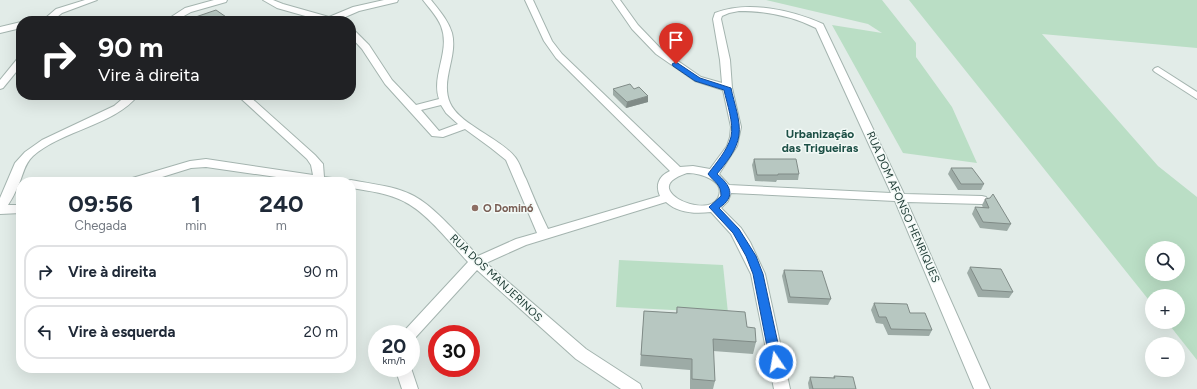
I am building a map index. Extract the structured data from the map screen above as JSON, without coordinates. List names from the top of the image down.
{
  "streets": {
    "street": ["RUA DOM AFONSO HENRIQUES", "RUA DOS MANJERINOS"]
  },
  "districts": ["Urbanização das Trigueiras"],
  "places": ["O Dominó"],
  "page": {
    "turn": ["90 m", "Vire à direita"],
    "eta": [
      "09:56",
      "Chegada",
      "1",
      "min",
      "240",
      "m"
    ],
    "map_buttons": ["+", "−"],
    "list": [
      {
        "name": "Vire à direita",
        "value": "90 m"
      },
      {
        "name": "Vire à esquerda",
        "value": "20 m"
      }
    ],
    "speed": "20 km/h",
    "limit": "30"
  }
}
